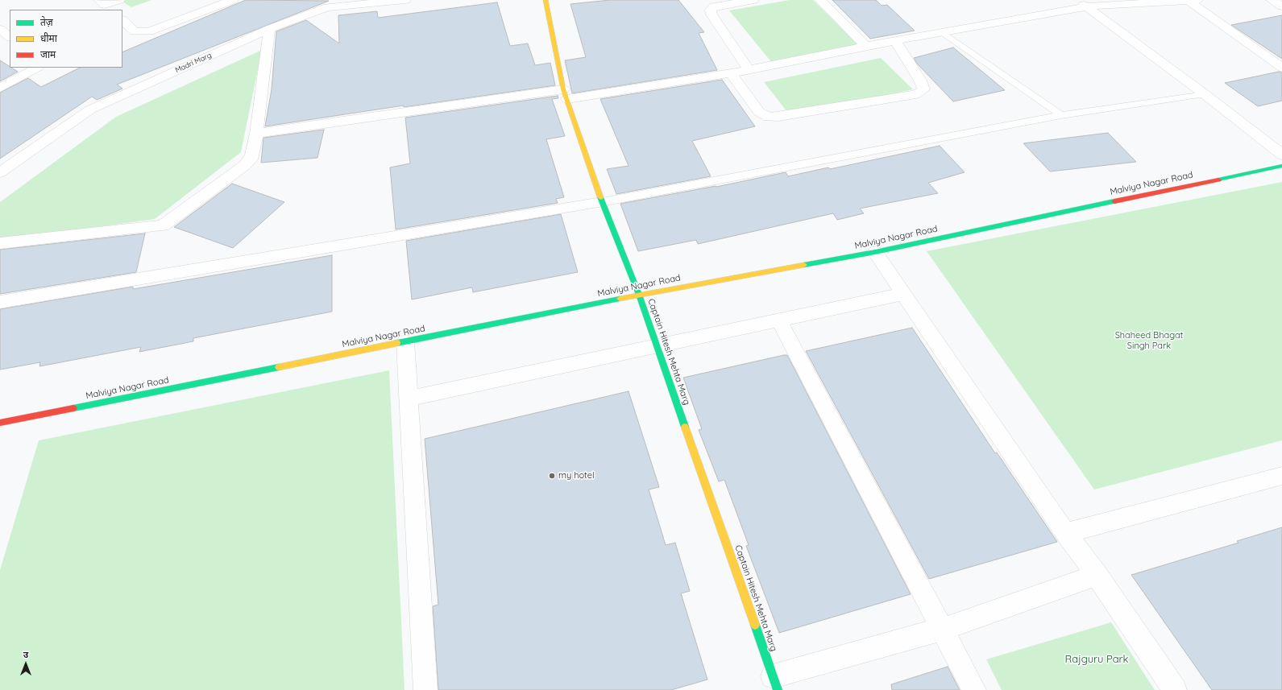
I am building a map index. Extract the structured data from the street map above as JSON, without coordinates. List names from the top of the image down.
{
  "streets": {
    "street": ["Madri Marg", "Malviya Nagar Road", "Captain Hitesh Mehta Marg"]
  },
  "crossings": [
    ["Malviya Nagar Road", "Captain Hitesh Mehta Marg"]
  ],
  "parks": ["Shaheed Bhagat Singh Park", "Rajguru Park"],
  "places": ["my hotel"],
  "legend": ["तेज़", "धीमा", "जाम"],
  "north": "top"
}
